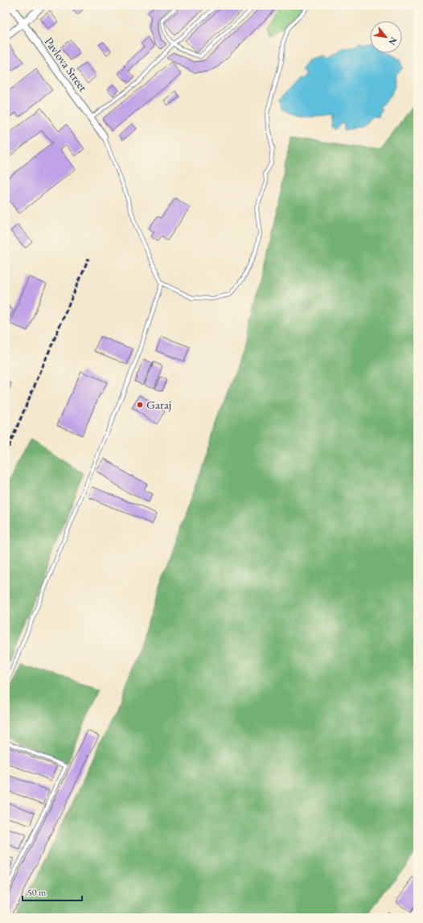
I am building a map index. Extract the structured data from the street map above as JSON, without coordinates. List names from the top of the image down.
{
  "streets": {
    "street": ["Pavlova Street"]
  },
  "places": ["Garaj"],
  "scale_bar": "50 m",
  "north": "bottom right"
}
